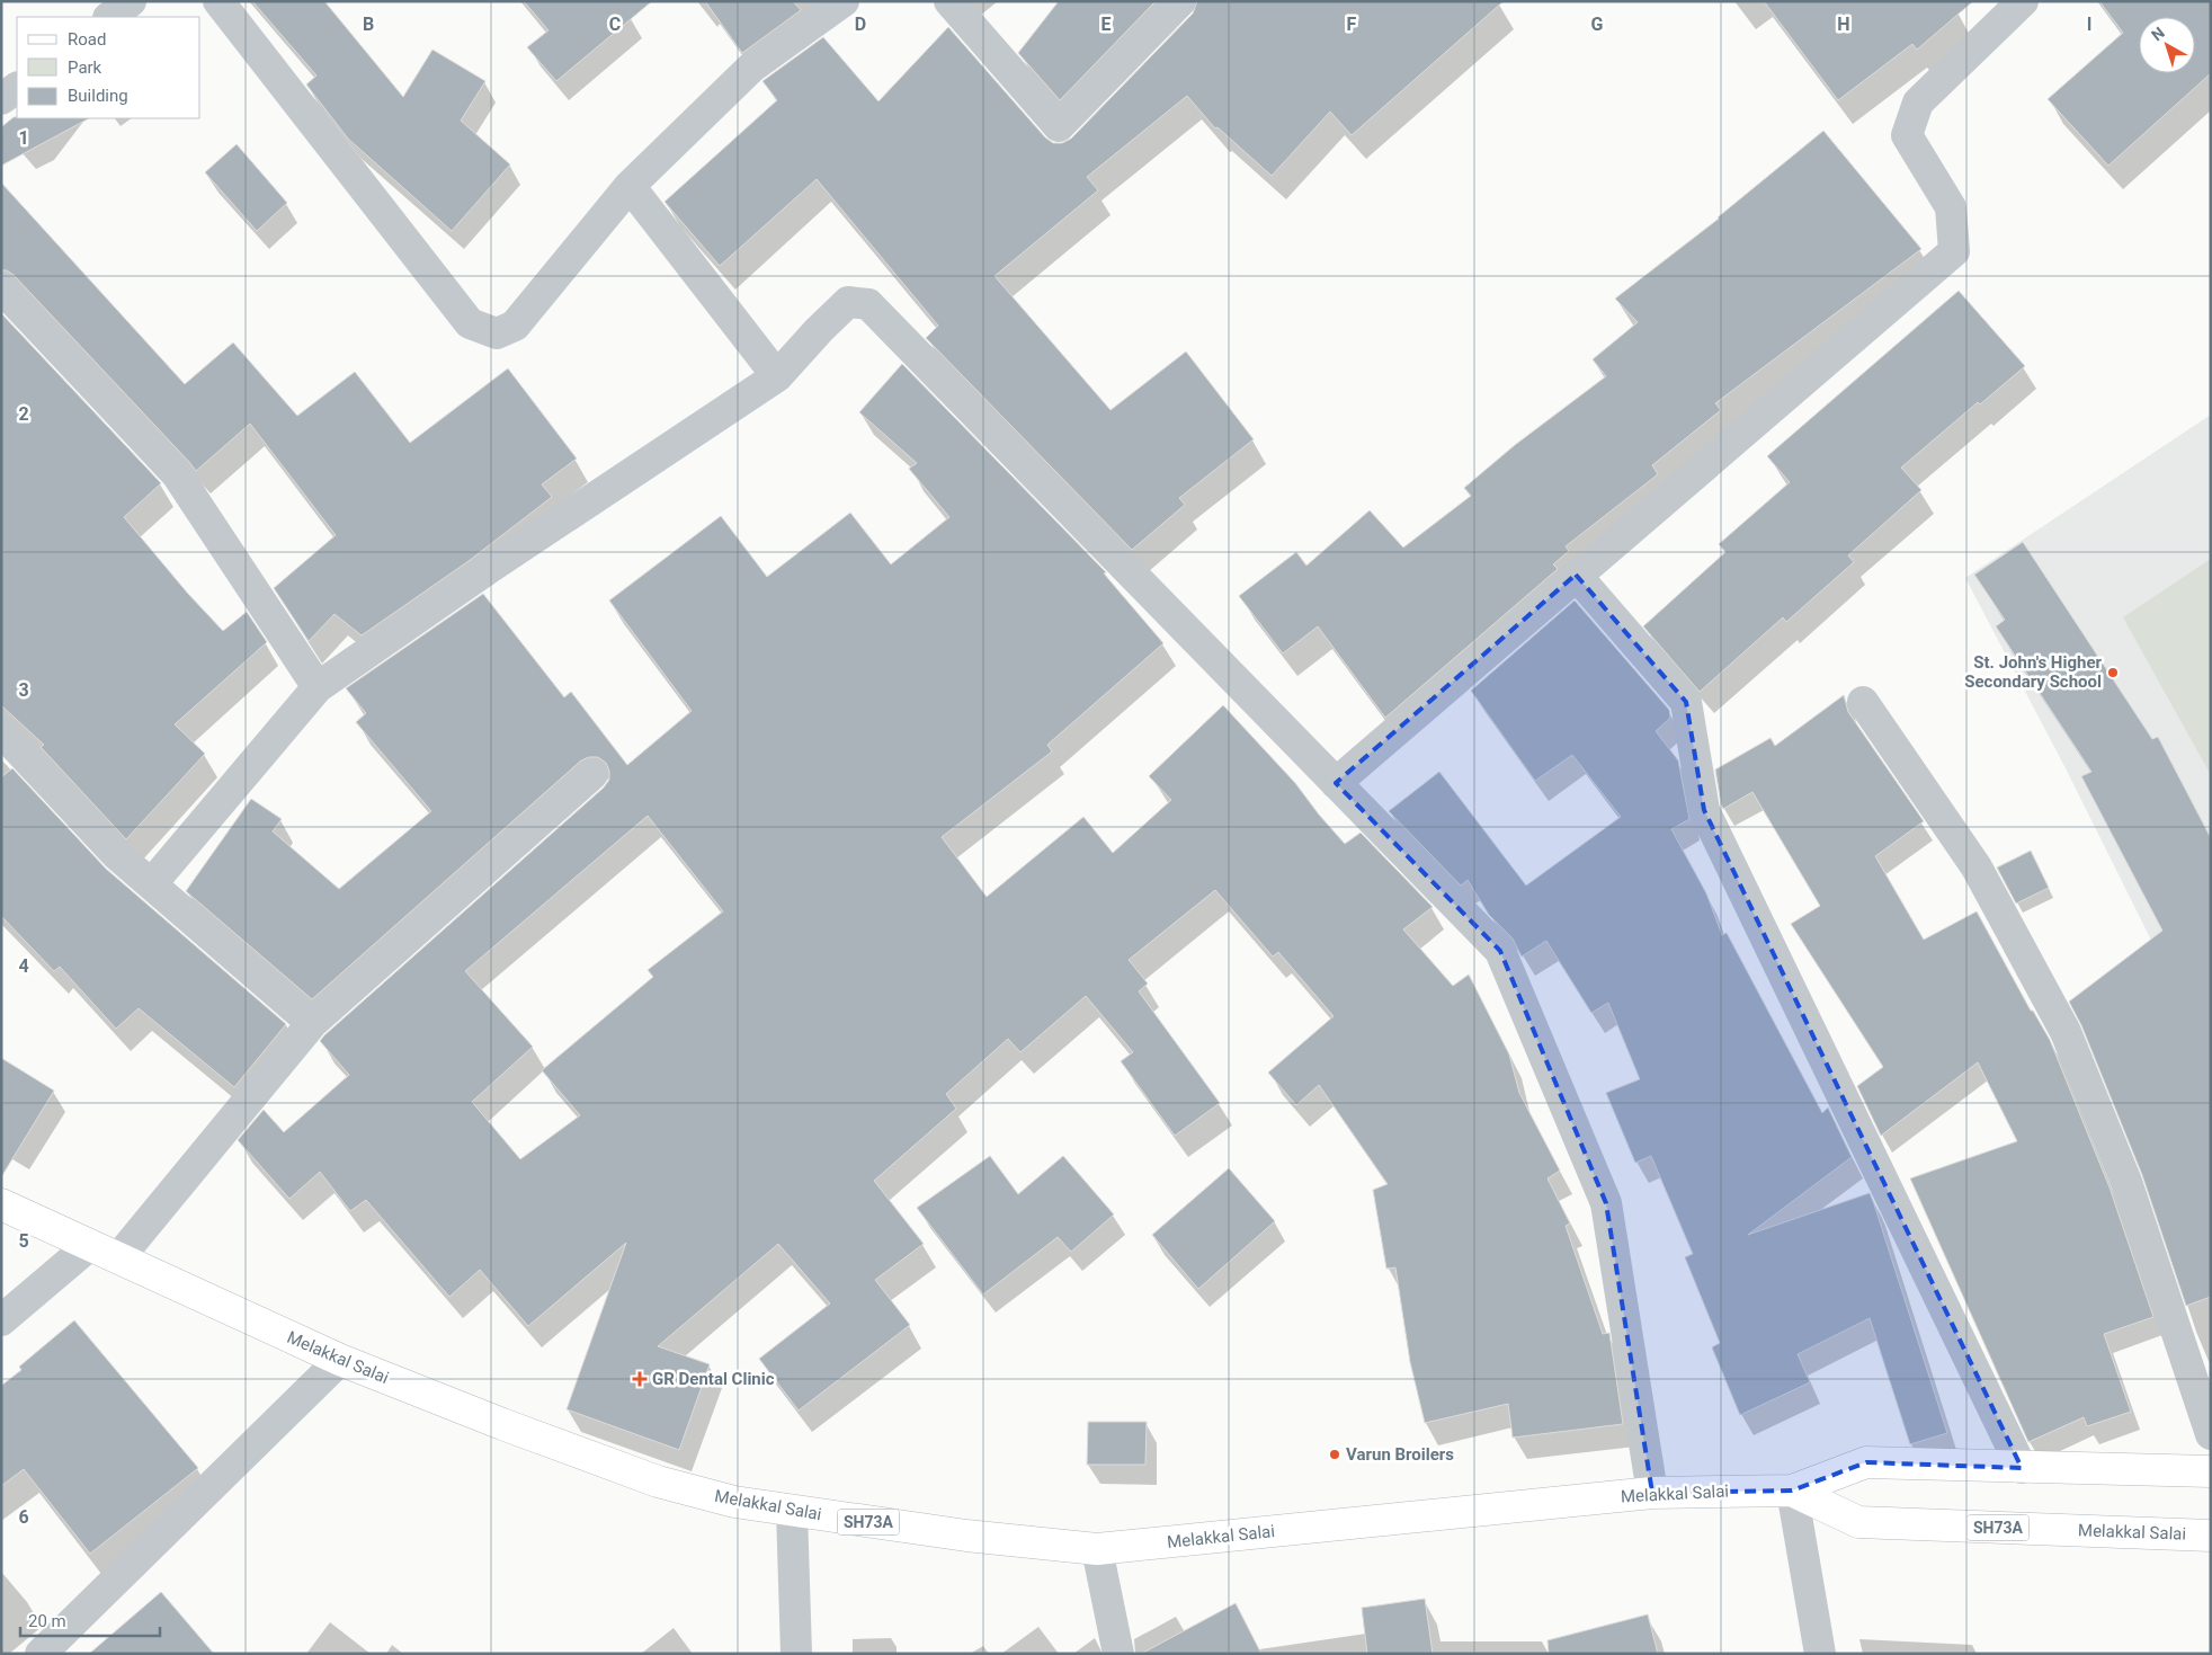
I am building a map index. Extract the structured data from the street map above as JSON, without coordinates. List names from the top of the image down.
{
  "streets": {
    "main road": ["Melakkal Salai", "SH73A"]
  },
  "places": {
    "other": ["St. John's Higher Secondary School", "Varun Broilers"],
    "health": ["GR Dental Clinic"]
  },
  "legend": ["Road", "Park", "Building"],
  "scale_bar": "20 m",
  "north": "top left",
  "grid": {
    "columns": [
      "B",
      "C",
      "D",
      "E",
      "F",
      "G",
      "H",
      "I"
    ],
    "rows": [
      "1",
      "2",
      "3",
      "4",
      "5",
      "6"
    ]
  }
}
